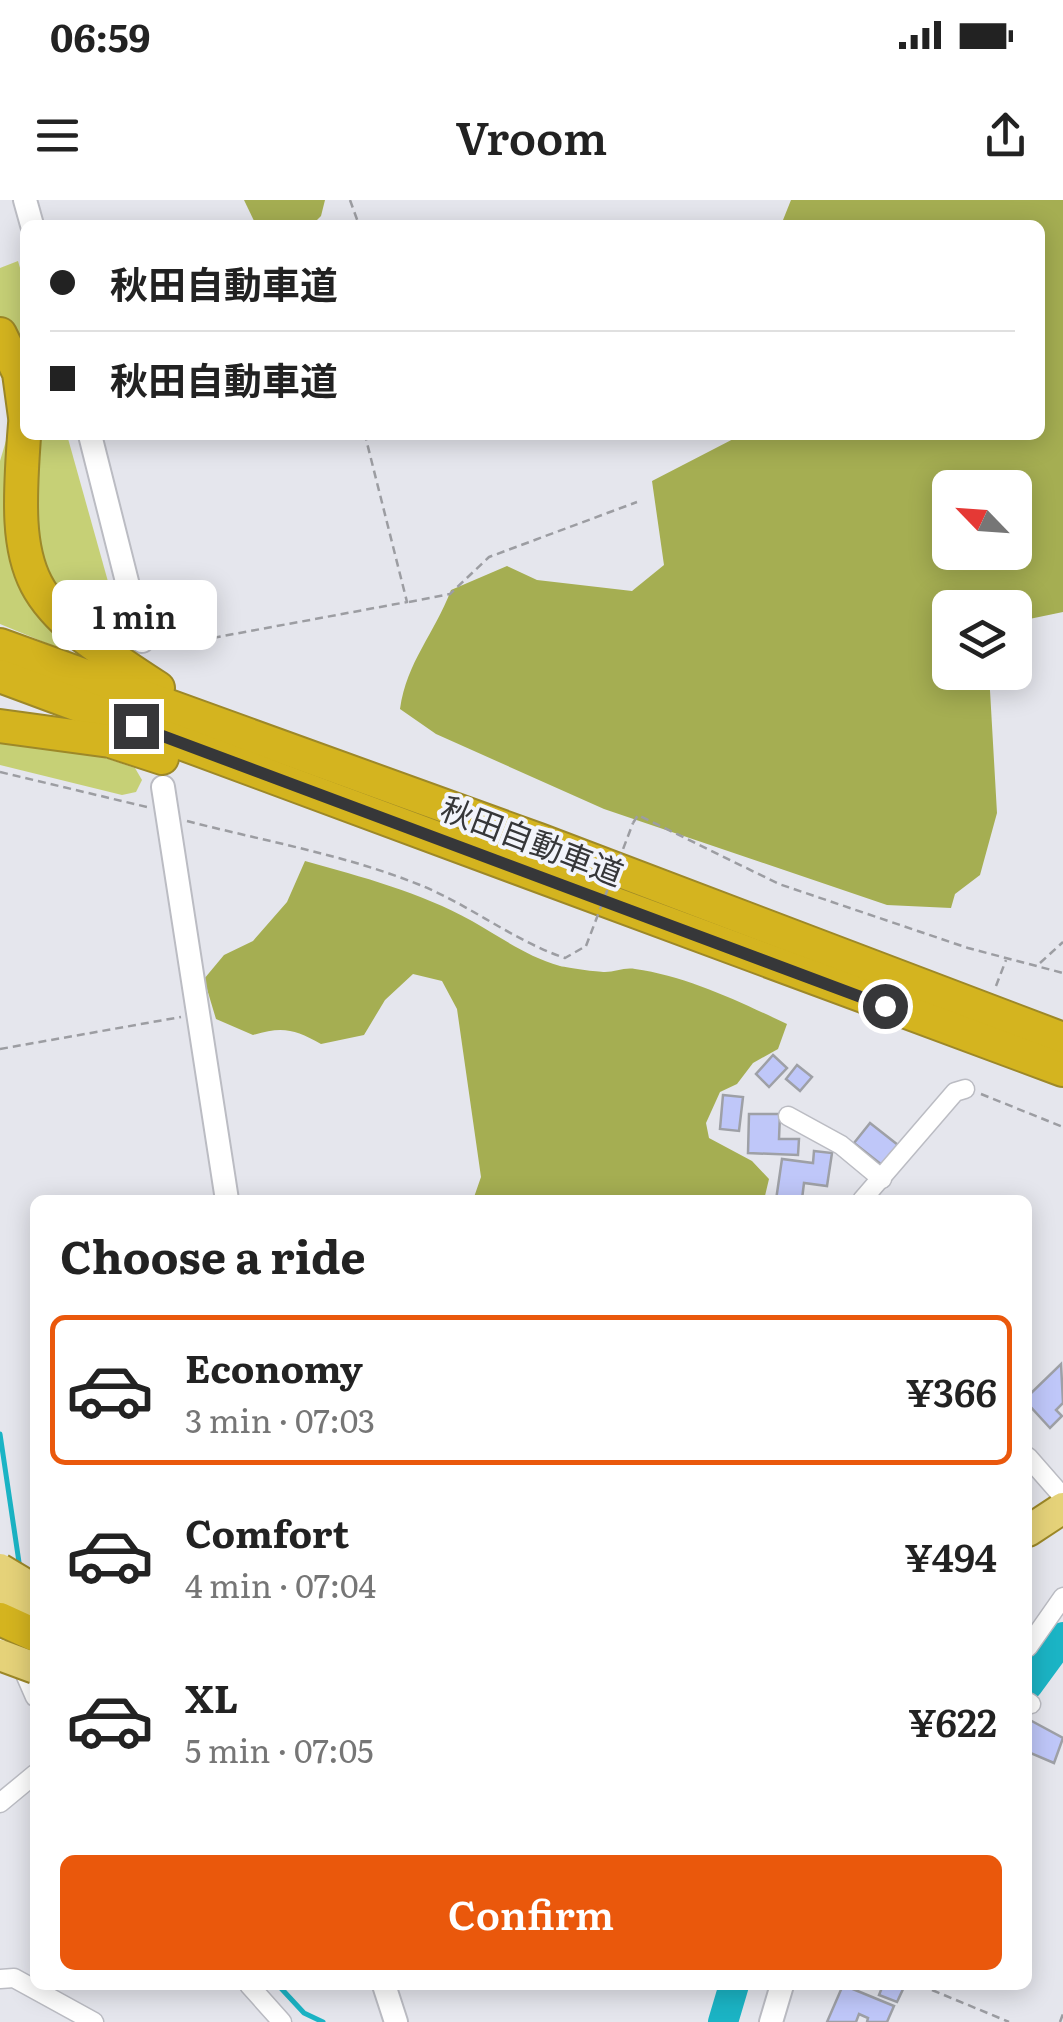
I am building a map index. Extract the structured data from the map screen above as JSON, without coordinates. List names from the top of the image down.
{
  "streets": {
    "highway": ["秋田自動車道"]
  },
  "north": "top left",
  "page": {
    "status": "06:59",
    "header": "Vroom",
    "banner": ["秋田自動車道", "秋田自動車道"],
    "bubble": "1 min",
    "heading": "Choose a ride",
    "list": [
      {
        "name": "Economy",
        "note": "3 min · 07:03",
        "value": "¥366"
      },
      {
        "name": "Comfort",
        "note": "4 min · 07:04",
        "value": "¥494"
      },
      {
        "name": "XL",
        "note": "5 min · 07:05",
        "value": "¥622"
      }
    ],
    "buttons": "Confirm"
  }
}
